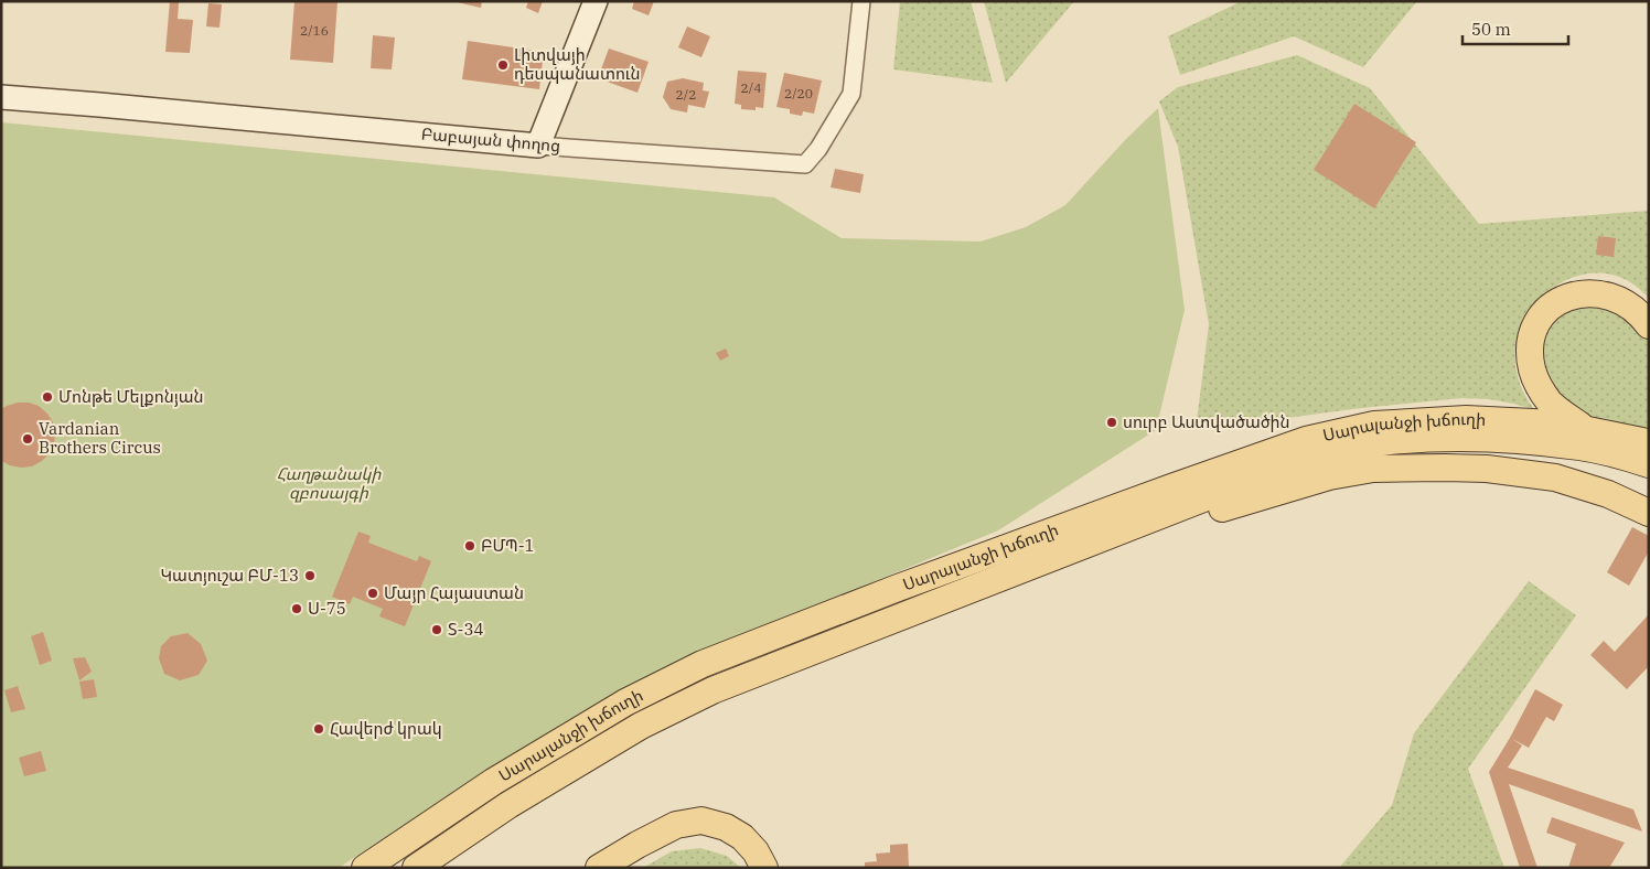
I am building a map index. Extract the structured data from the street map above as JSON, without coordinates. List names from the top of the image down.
{
  "streets": {
    "main road": ["Սարալանջի խճուղի"],
    "street": ["Բաբայան փողոց"]
  },
  "parks": ["Հաղթանակի զբոսայգի"],
  "places": [
    "Լիտվայի դեսպանատուն",
    "Մոնթե Մելքոնյան",
    "սուրբ Աստվածածին",
    "Vardanian Brothers Circus",
    "ԲՄՊ-1",
    "Կատյուշա ԲՄ-13",
    "Մայր Հայաստան",
    "Ս-75",
    "Տ-34",
    "Հավերժ կրակ"
  ],
  "house_numbers": [
    "2/16",
    "2/4",
    "2/20",
    "2/2"
  ],
  "scale_bar": "50 m"
}
